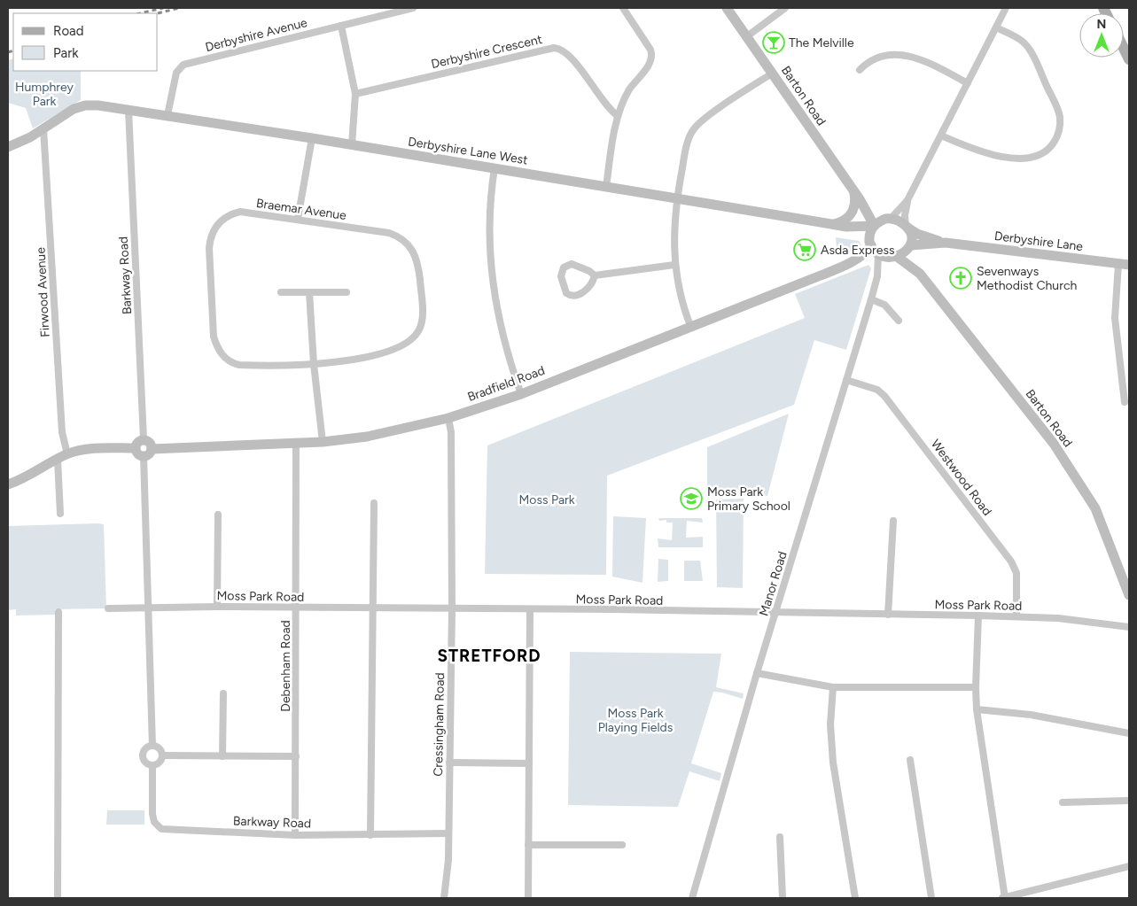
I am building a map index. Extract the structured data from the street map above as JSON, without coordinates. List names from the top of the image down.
{
  "streets": {
    "street": [
      "Derbyshire Avenue",
      "Derbyshire Crescent",
      "Barton Road",
      "Derbyshire Lane West",
      "Braemar Avenue",
      "Derbyshire Lane",
      "Barkway Road",
      "Firwood Avenue",
      "Bradfield Road",
      "Westwood Road",
      "Manor Road",
      "Moss Park Road",
      "Debenham Road",
      "Cressingham Road"
    ]
  },
  "crossings": [
    ["Derbyshire Avenue", "Derbyshire Lane West"],
    ["Barton Road", "Derbyshire Lane West"],
    ["Barton Road", "Derbyshire Lane"],
    ["Barton Road", "Bradfield Road"],
    ["Barton Road", "Manor Road"],
    ["Derbyshire Lane West", "Derbyshire Lane"],
    ["Derbyshire Lane West", "Barkway Road"],
    ["Derbyshire Lane West", "Firwood Avenue"],
    ["Derbyshire Lane West", "Bradfield Road"],
    ["Derbyshire Lane West", "Manor Road"],
    ["Derbyshire Lane", "Bradfield Road"],
    ["Derbyshire Lane", "Manor Road"],
    ["Barkway Road", "Bradfield Road"],
    ["Barkway Road", "Debenham Road"],
    ["Barkway Road", "Cressingham Road"],
    ["Bradfield Road", "Manor Road"],
    ["Bradfield Road", "Debenham Road"],
    ["Bradfield Road", "Cressingham Road"],
    ["Westwood Road", "Manor Road"],
    ["Westwood Road", "Moss Park Road"],
    ["Manor Road", "Moss Park Road"],
    ["Moss Park Road", "Debenham Road"],
    ["Moss Park Road", "Cressingham Road"]
  ],
  "districts": ["STRETFORD"],
  "parks": ["Humphrey Park", "Moss Park", "Moss Park Playing Fields"],
  "places": {
    "bar": ["The Melville"],
    "supermarket": ["Asda Express"],
    "church": ["Sevenways Methodist Church"],
    "school or university": ["Moss Park Primary School"]
  },
  "legend": ["Road", "Park"],
  "north": "top"
}
